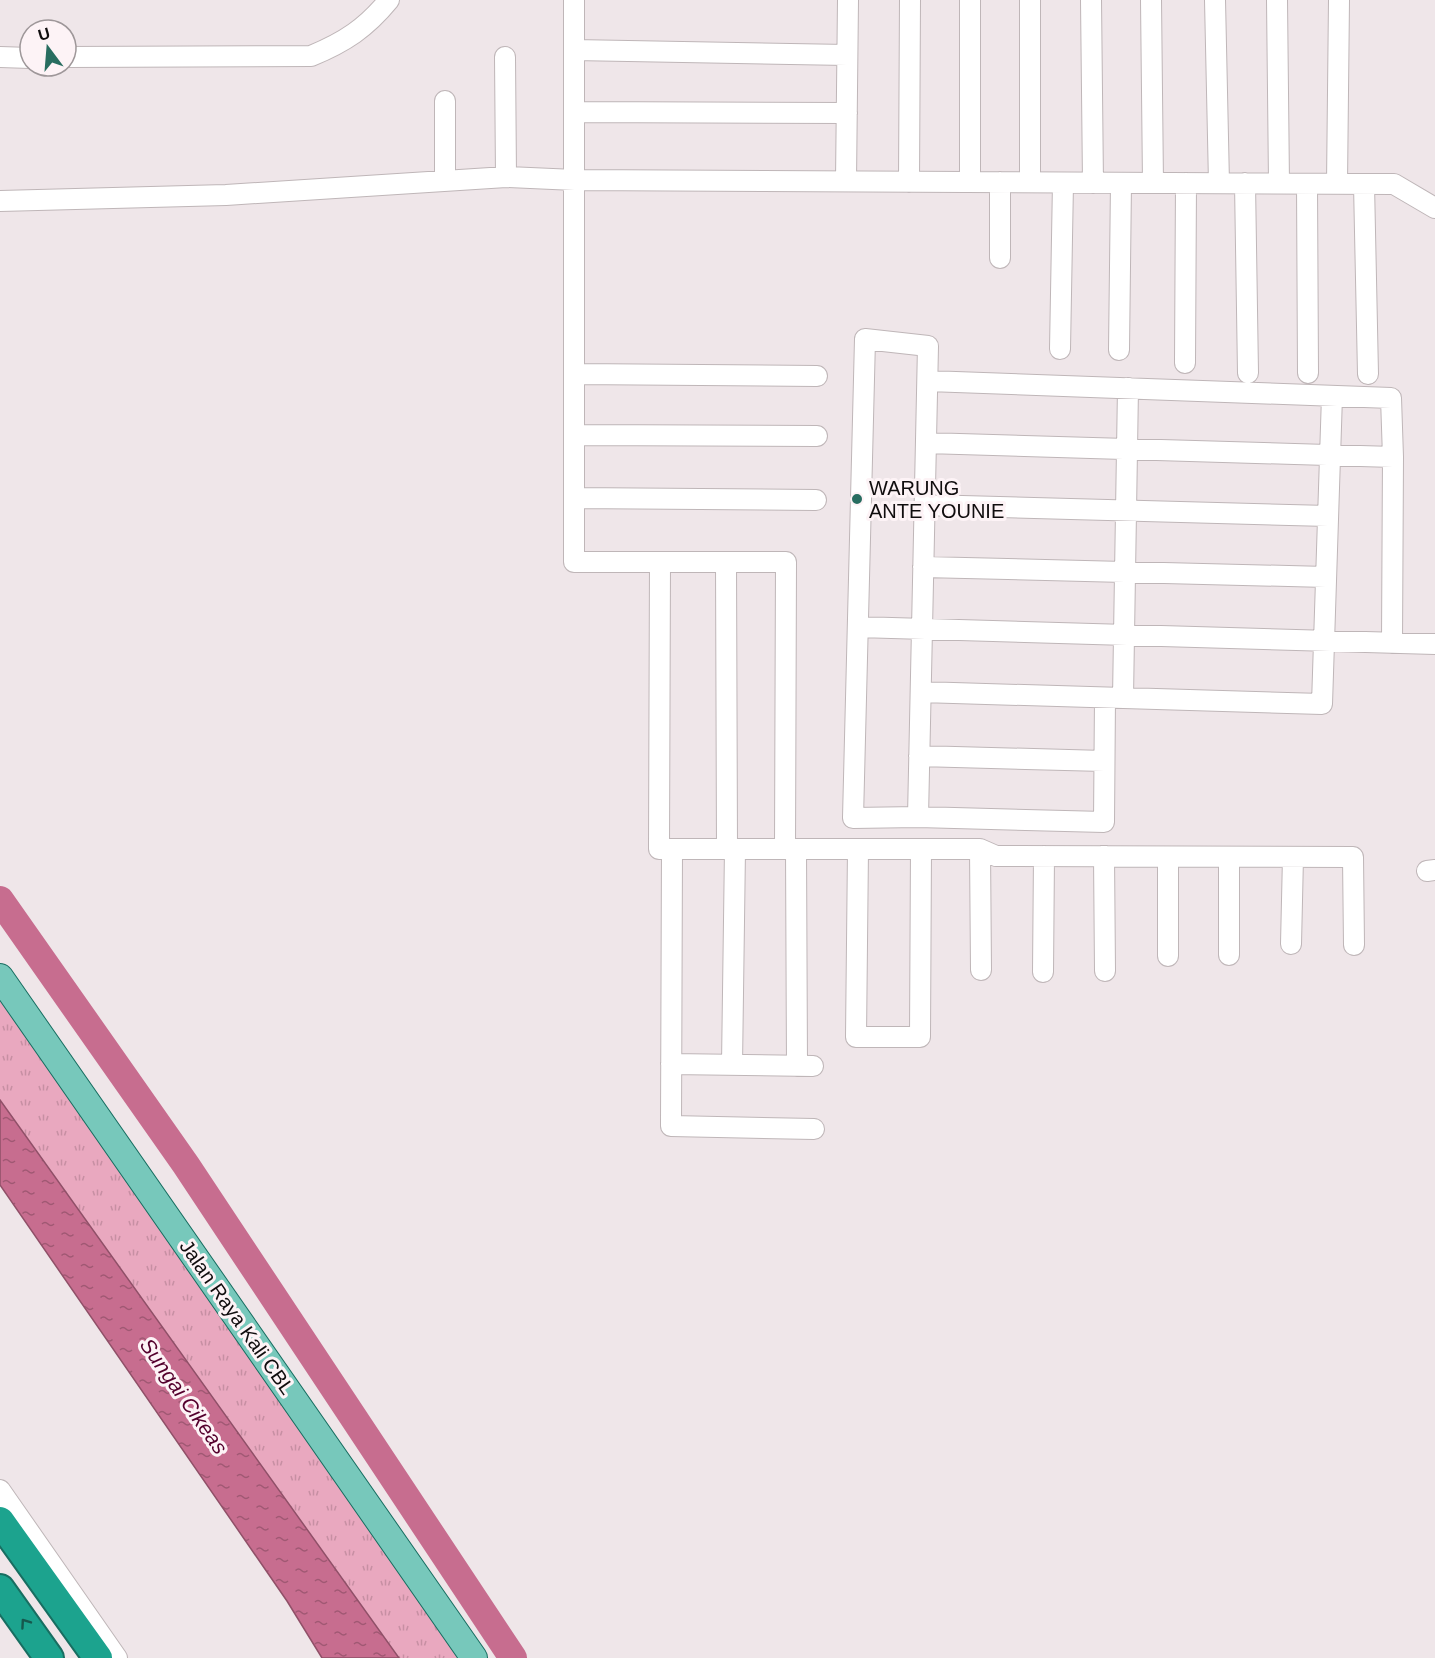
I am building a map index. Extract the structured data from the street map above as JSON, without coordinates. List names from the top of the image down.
{
  "streets": {
    "main road": ["Jalan Raya Kali CBL"]
  },
  "water": ["Sungai Cikeas"],
  "places": ["WARUNG ANTE YOUNIE"],
  "north": "top"
}
